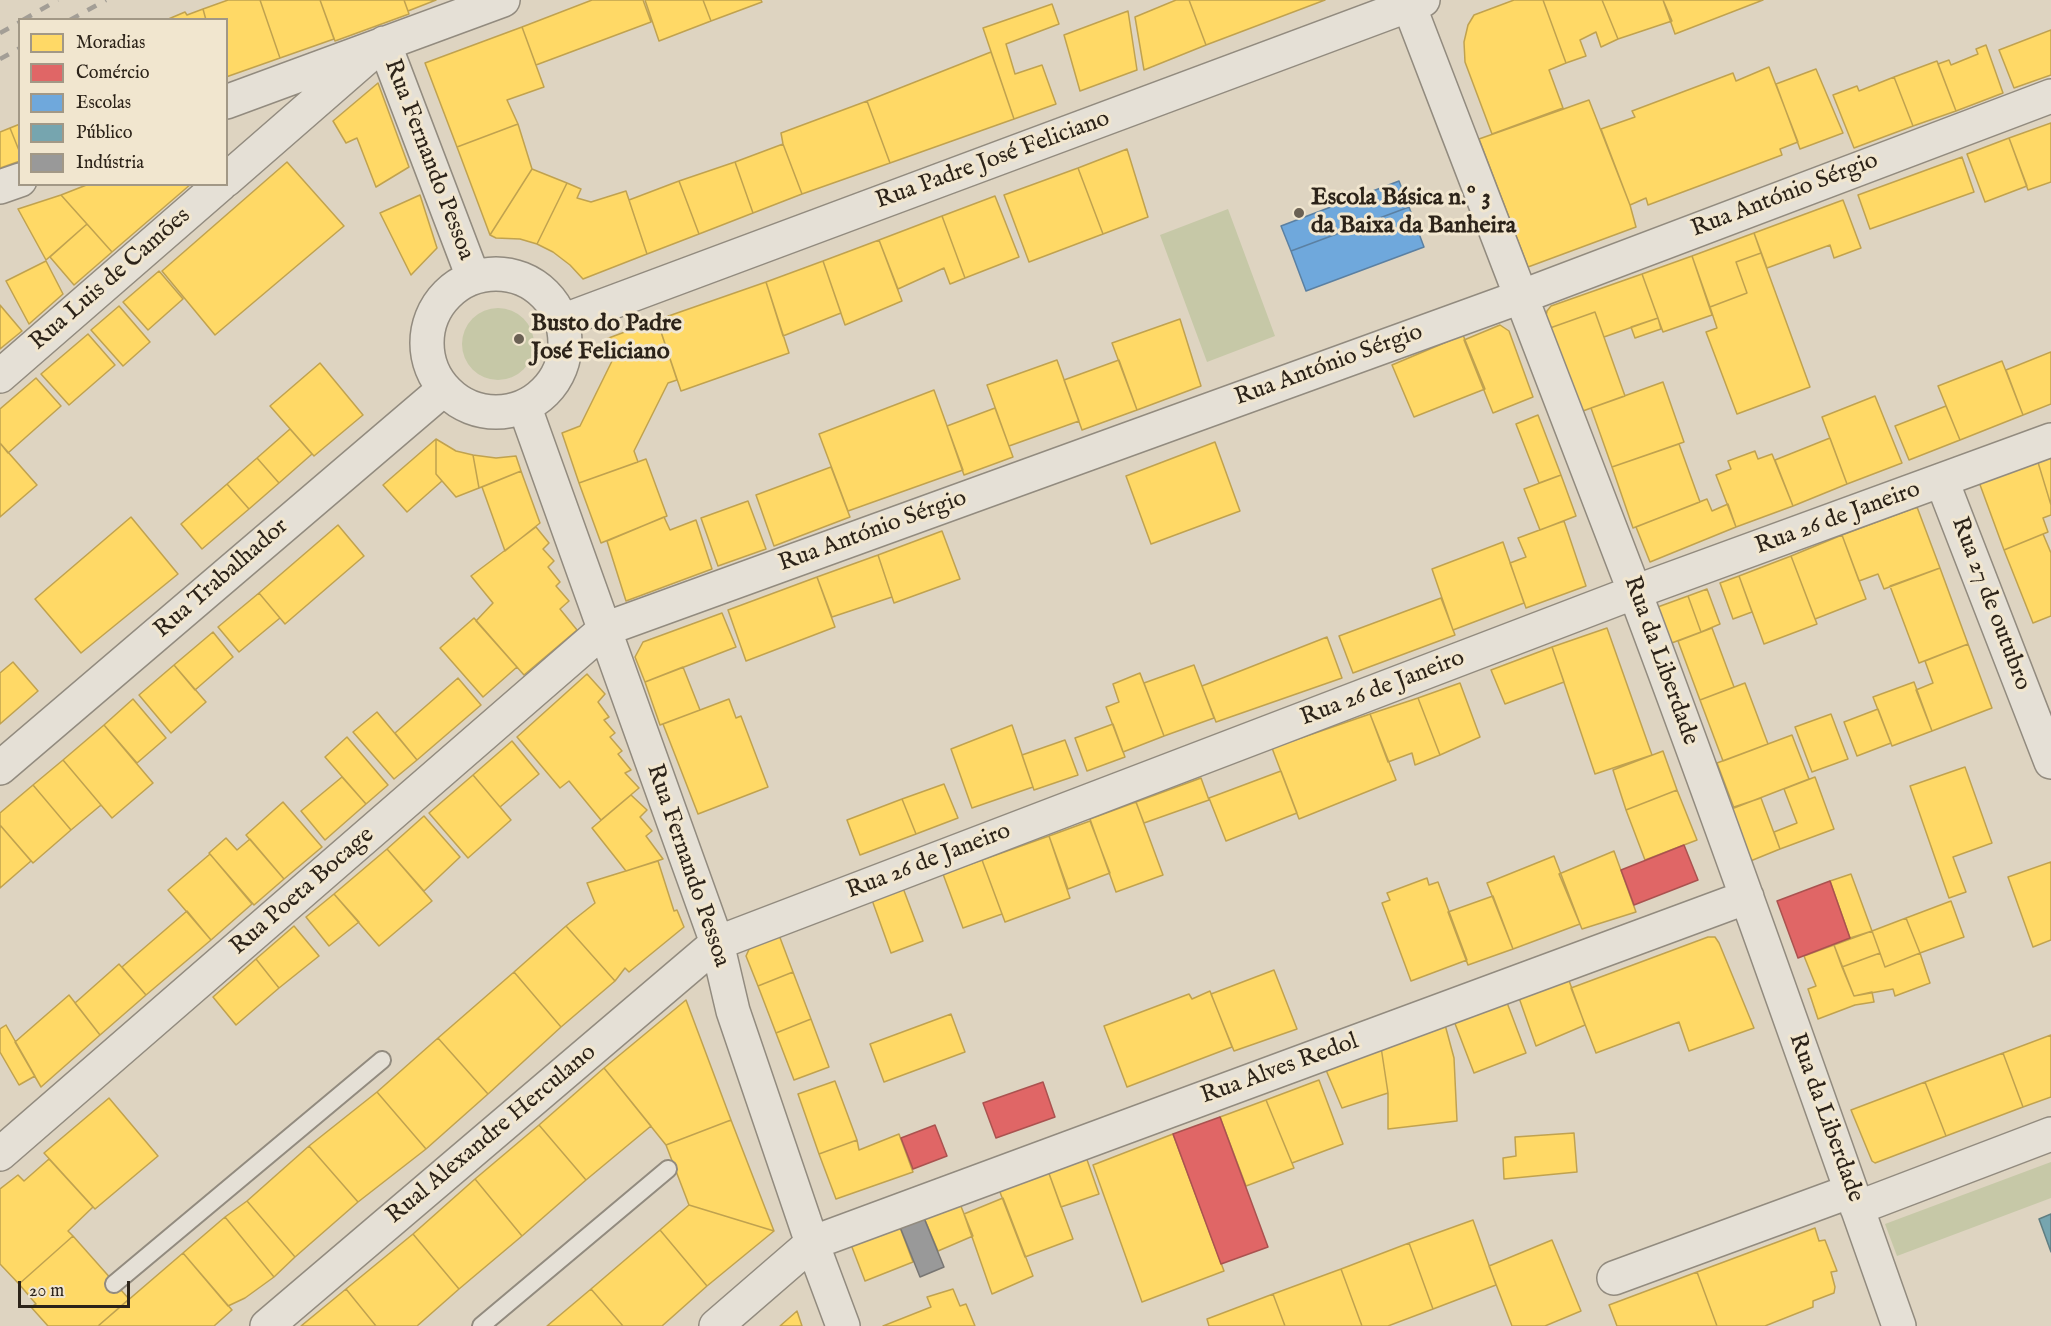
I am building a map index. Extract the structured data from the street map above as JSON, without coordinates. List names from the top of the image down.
{
  "streets": {
    "street": [
      "Rua Fernando Pessoa",
      "Rua Padre José Feliciano",
      "Rua António Sérgio",
      "Rua Luis de Camões",
      "Rua 26 de Janeiro",
      "Rua Trabalhador",
      "Rua 27 de outubro",
      "Rua da Liberdade",
      "Rua Poeta Bocage",
      "Rua Alves Redol",
      "Rual Alexandre Herculano"
    ]
  },
  "crossings": [
    ["Rua Fernando Pessoa", "Rua Padre José Feliciano"],
    ["Rua Fernando Pessoa", "Rua António Sérgio"],
    ["Rua Fernando Pessoa", "Rua 26 de Janeiro"],
    ["Rua Fernando Pessoa", "Rua Trabalhador"],
    ["Rua Fernando Pessoa", "Rua Poeta Bocage"],
    ["Rua Fernando Pessoa", "Rua Alves Redol"],
    ["Rua Fernando Pessoa", "Rual Alexandre Herculano"],
    ["Rua Padre José Feliciano", "Rua Trabalhador"],
    ["Rua Padre José Feliciano", "Rua da Liberdade"],
    ["Rua António Sérgio", "Rua da Liberdade"],
    ["Rua António Sérgio", "Rua Poeta Bocage"],
    ["Rua 26 de Janeiro", "Rua 27 de outubro"],
    ["Rua 26 de Janeiro", "Rua da Liberdade"],
    ["Rua 26 de Janeiro", "Rual Alexandre Herculano"],
    ["Rua da Liberdade", "Rua Alves Redol"]
  ],
  "places": ["Escola Básica n.º 3 da Baixa da Banheira", "Busto do Padre José Feliciano"],
  "legend": [
    "Moradias",
    "Comércio",
    "Escolas",
    "Público",
    "Indústria"
  ],
  "scale_bar": "20 m"
}
